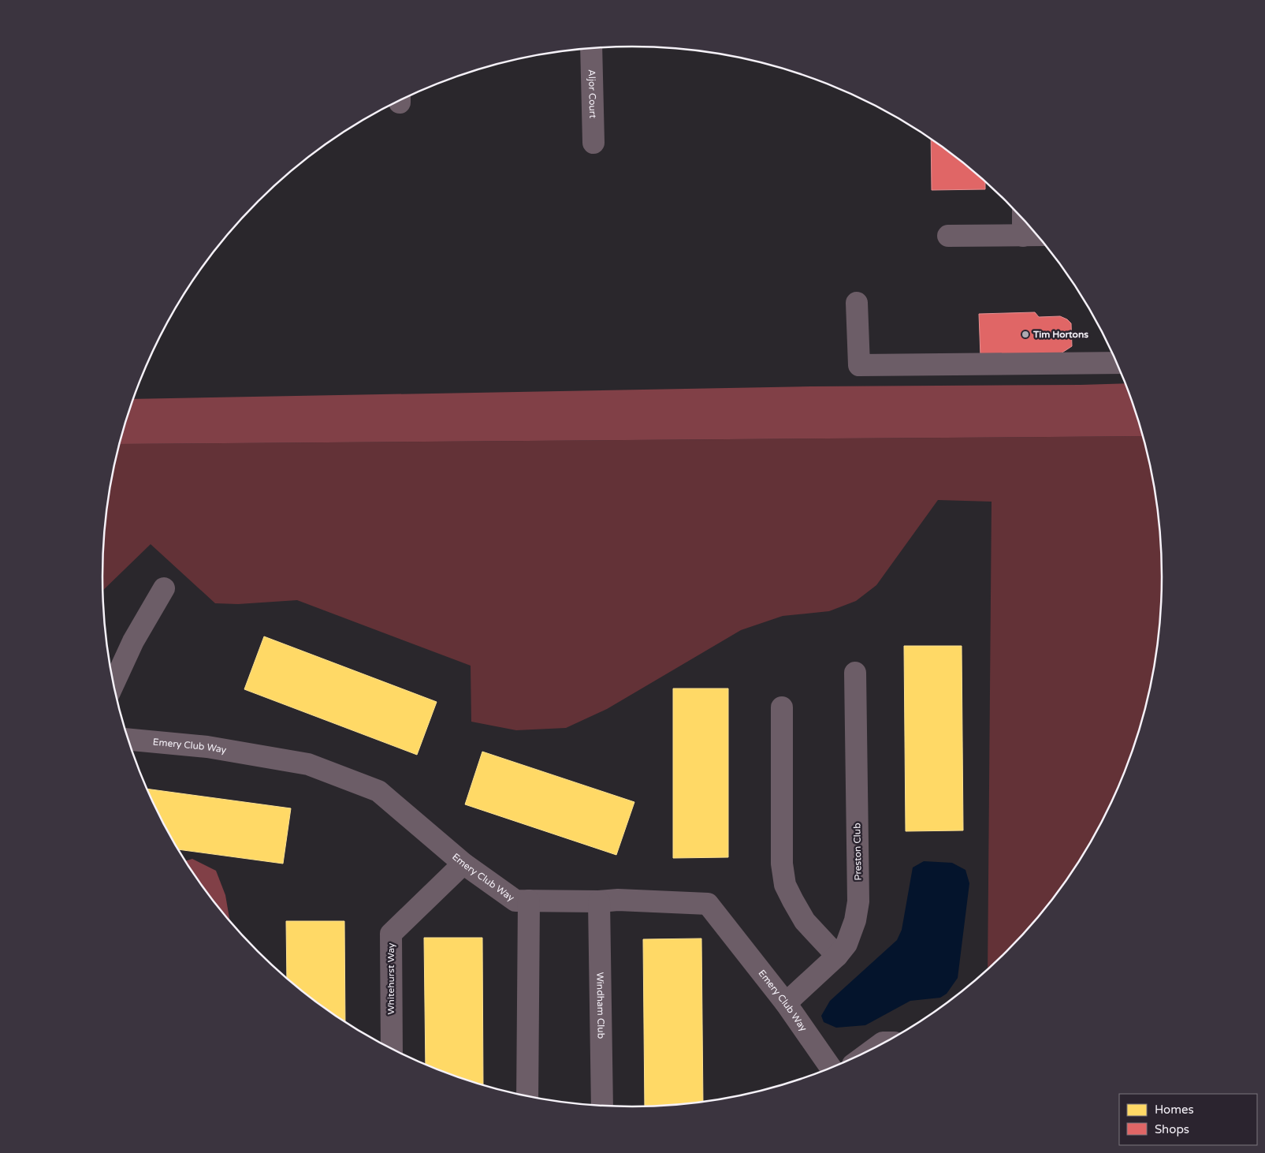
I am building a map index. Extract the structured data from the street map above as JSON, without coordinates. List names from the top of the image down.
{
  "streets": {
    "street": [
      "Aljor Court",
      "Emery Club Way",
      "Preston Club",
      "Whitehurst Way",
      "Windham Club"
    ]
  },
  "crossings": [
    ["Emery Club Way", "Preston Club"],
    ["Emery Club Way", "Whitehurst Way"],
    ["Emery Club Way", "Windham Club"]
  ],
  "places": ["Tim Hortons"],
  "legend": ["Homes", "Shops"]
}
